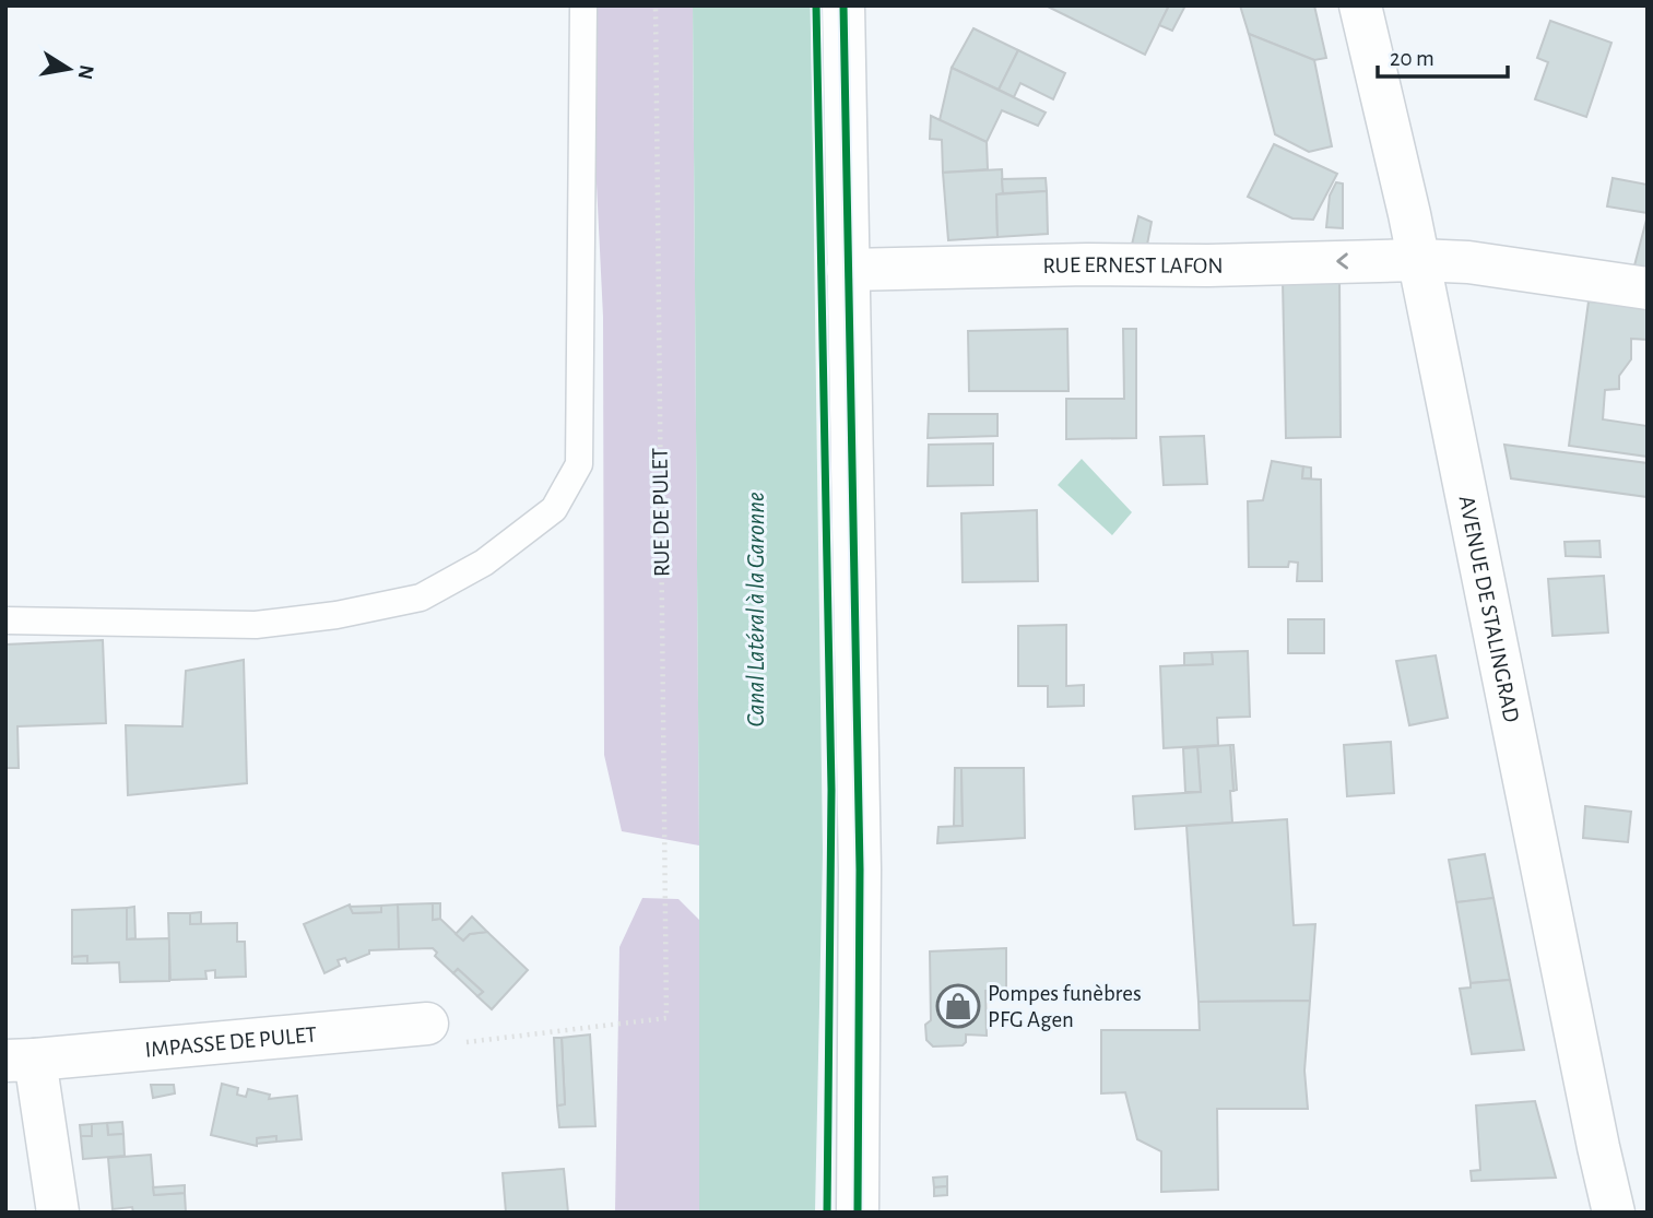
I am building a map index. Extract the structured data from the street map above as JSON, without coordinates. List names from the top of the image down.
{
  "streets": {
    "street": ["RUE ERNEST LAFON", "AVENUE DE STALINGRAD", "IMPASSE DE PULET"],
    "path": ["RUE DE PULET"]
  },
  "crossings": [
    ["RUE ERNEST LAFON", "AVENUE DE STALINGRAD"],
    ["RUE DE PULET", "IMPASSE DE PULET"]
  ],
  "one_way": ["RUE ERNEST LAFON"],
  "water": ["Canal Latéral à la Garonne"],
  "places": {
    "shop": ["Pompes funèbres PFG Agen"]
  },
  "scale_bar": "20 m",
  "north": "right"
}
